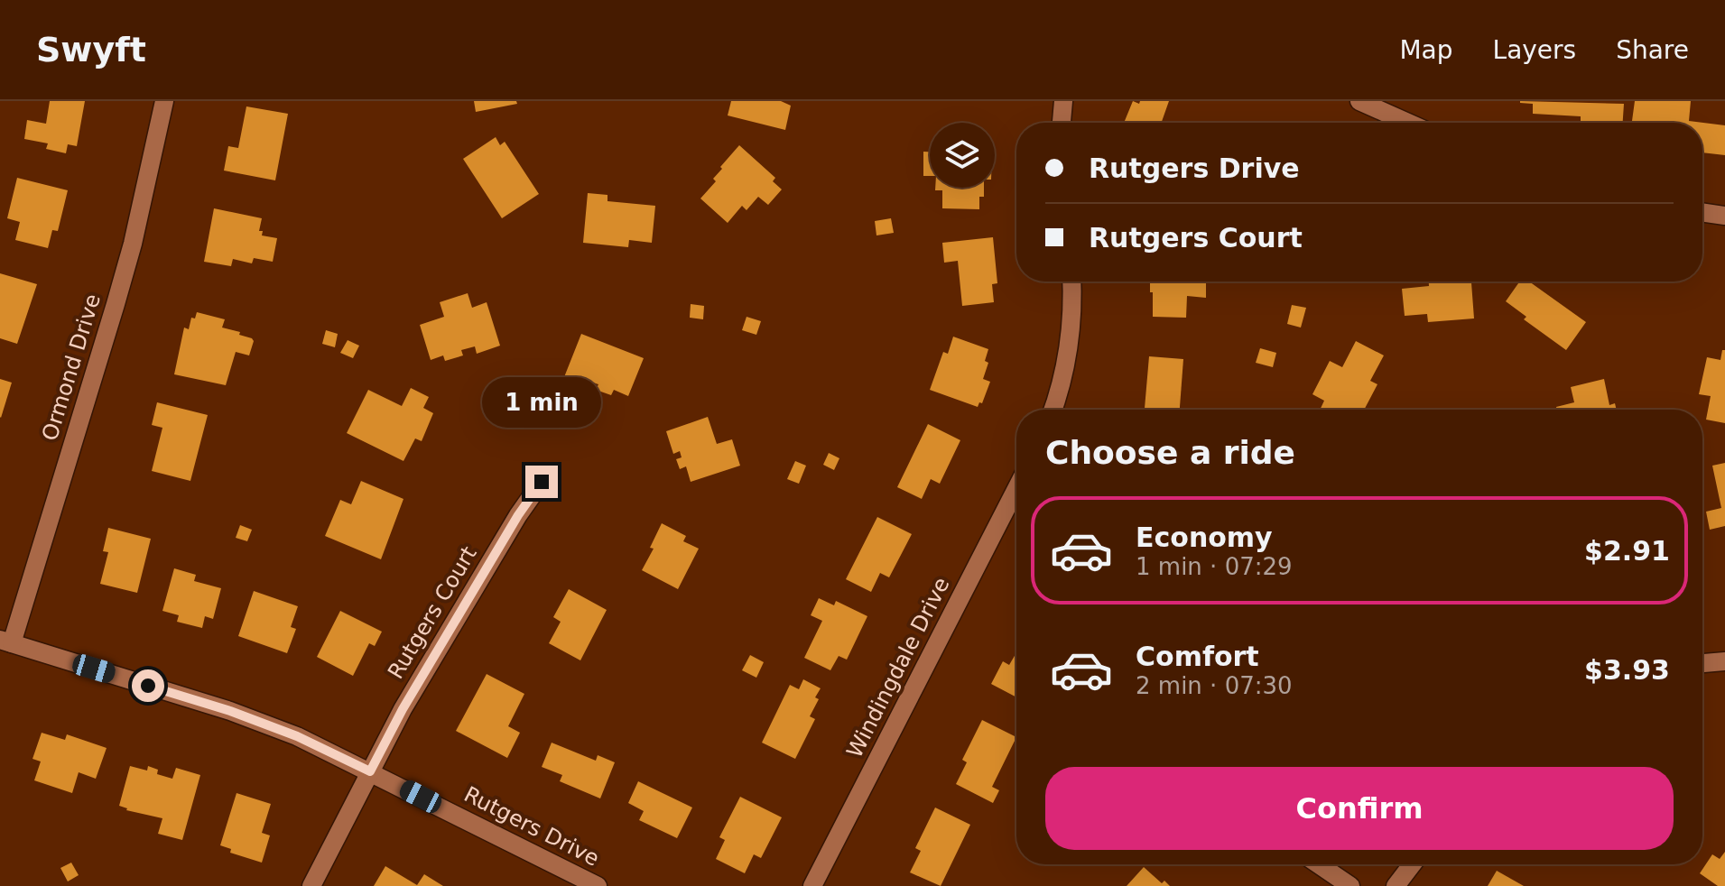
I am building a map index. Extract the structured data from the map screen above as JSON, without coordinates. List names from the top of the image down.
{
  "streets": {
    "street": [
      "Ormond Drive",
      "Rutgers Court",
      "Windingdale Drive",
      "Rutgers Drive"
    ]
  },
  "crossings": [
    ["Ormond Drive", "Rutgers Drive"],
    ["Rutgers Court", "Rutgers Drive"]
  ],
  "page": {
    "header": "Swyft",
    "nav": ["Map", "Layers", "Share"],
    "banner": ["Rutgers Drive", "Rutgers Court"],
    "bubble": "1 min",
    "heading": "Choose a ride",
    "list": [
      {
        "name": "Economy",
        "note": "1 min · 07:29",
        "value": "$2.91"
      },
      {
        "name": "Comfort",
        "note": "2 min · 07:30",
        "value": "$3.93"
      }
    ],
    "buttons": "Confirm"
  }
}
